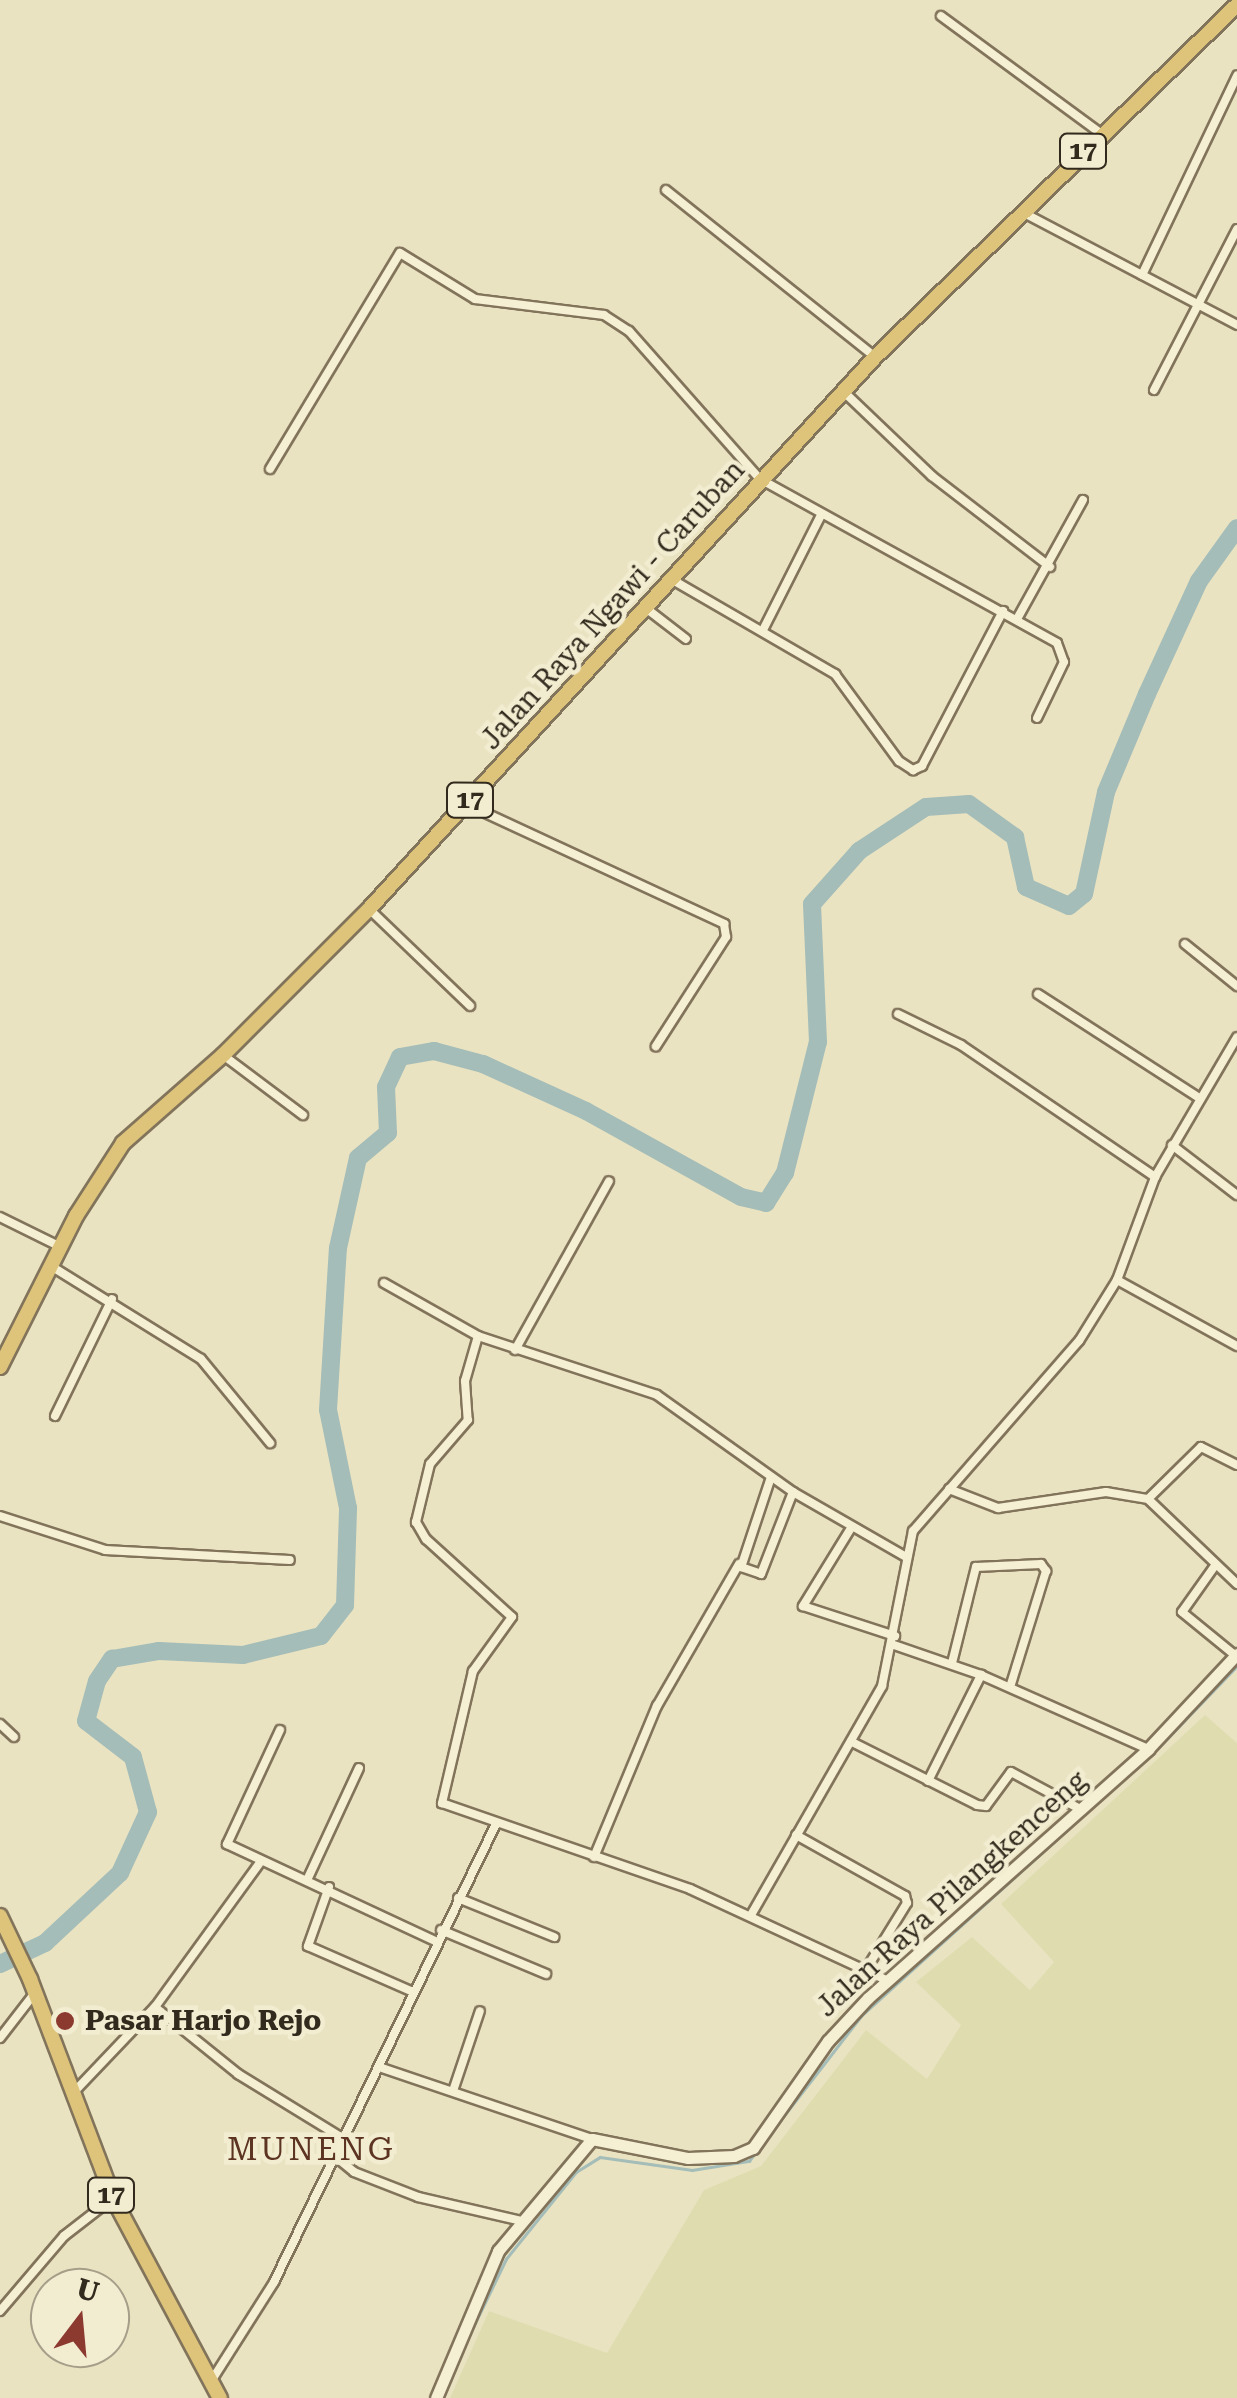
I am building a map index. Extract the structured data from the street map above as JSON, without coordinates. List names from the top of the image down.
{
  "streets": {
    "highway": ["17", "Jalan Raya Ngawi - Caruban"],
    "main road": ["Jalan Raya Pilangkenceng"]
  },
  "districts": ["MUNENG"],
  "places": ["Pasar Harjo Rejo"],
  "north": "top"
}
